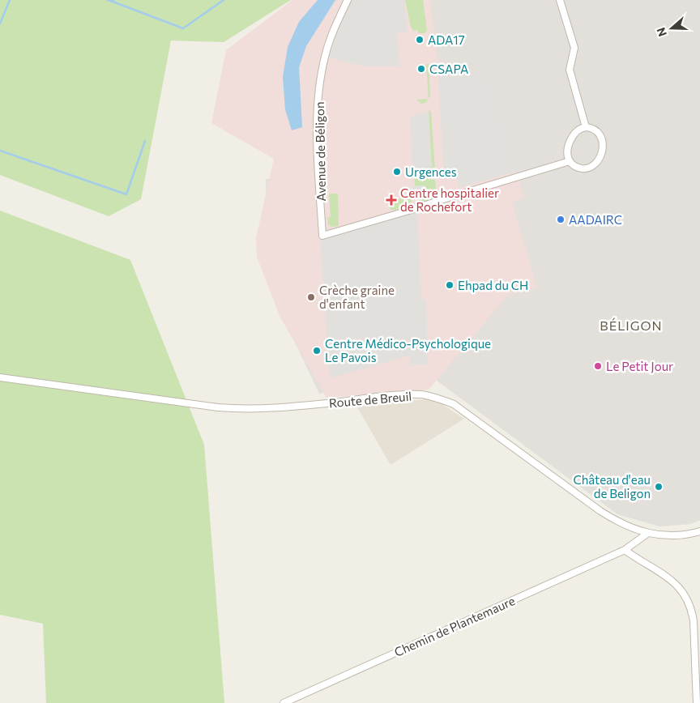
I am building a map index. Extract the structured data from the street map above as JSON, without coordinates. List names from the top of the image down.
{
  "streets": {
    "street": ["Avenue de Béligon", "Route de Breuil", "Chemin de Plantemaure"]
  },
  "crossings": [
    ["Route de Breuil", "Chemin de Plantemaure"]
  ],
  "districts": ["BÉLIGON"],
  "places": {
    "other": [
      "ADA17",
      "CSAPA",
      "Urgences",
      "AADAIRC",
      "Ehpad du CH",
      "Crèche graine d'enfant",
      "Centre Médico-Psychologique Le Pavois",
      "Le Petit Jour",
      "Château d'eau de Beligon"
    ],
    "health": ["Centre hospitalier de Rochefort"]
  },
  "north": "left"
}
